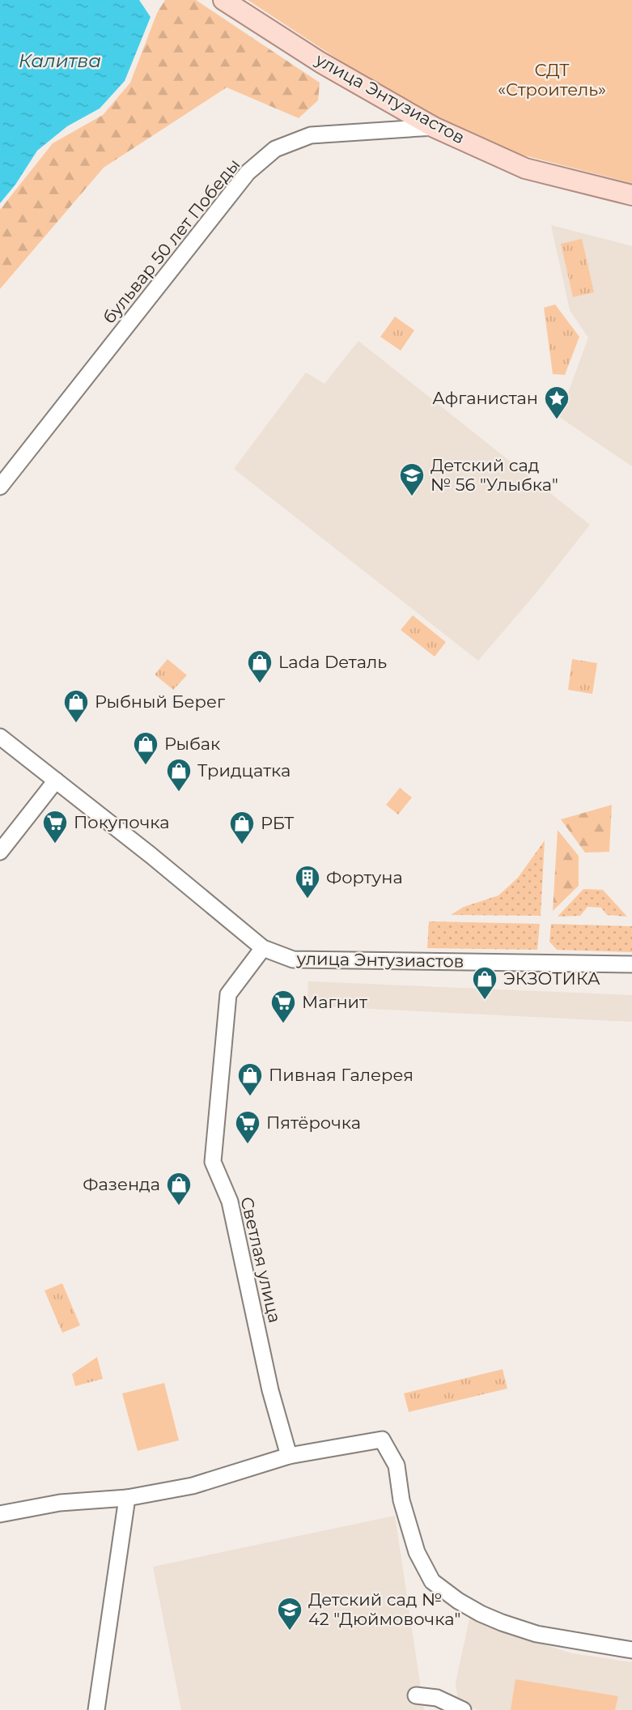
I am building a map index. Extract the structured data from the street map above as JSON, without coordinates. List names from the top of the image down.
{
  "streets": {
    "main road": ["улица Энтузиастов"],
    "street": ["бульвар 50 лет Победы", "Светлая улица"]
  },
  "crossings": [
    ["улица Энтузиастов", "бульвар 50 лет Победы"],
    ["улица Энтузиастов", "Светлая улица"]
  ],
  "water": ["Калитва"],
  "parks": ["СДТ «Строитель»"],
  "places": {
    "place": ["Афганистан"],
    "school or university": ["Детский сад № 56 \"Улыбка\"", "Детский сад № 42 \"Дюймовочка\""],
    "shop": [
      "Lada Dеталь",
      "Рыбный Берег",
      "Рыбак",
      "Тридцатка",
      "РБТ",
      "ЭКЗОТИКА",
      "Пивная Галерея",
      "Фазенда"
    ],
    "supermarket": ["Покупочка", "Магнит", "Пятёрочка"],
    "building": ["Фортуна"]
  }
}
